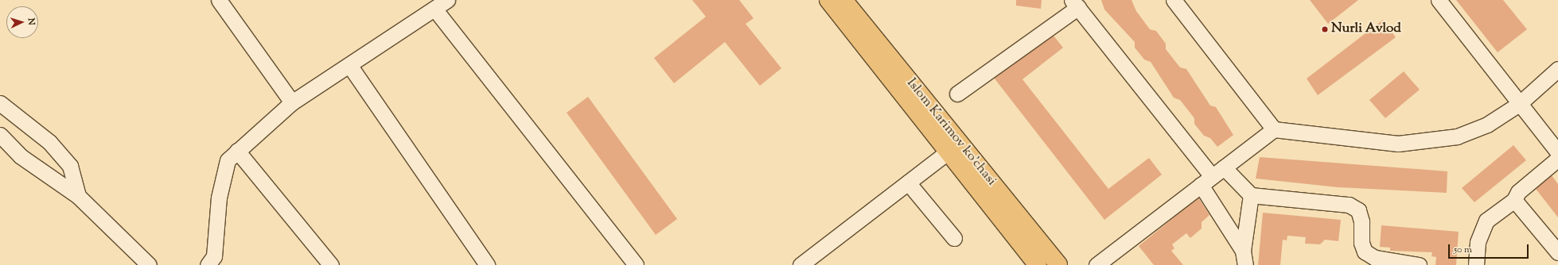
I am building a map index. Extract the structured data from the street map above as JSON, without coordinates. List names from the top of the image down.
{
  "streets": {
    "main road": ["Islom Karimov ko'chasi"]
  },
  "places": ["Nurli Avlod"],
  "scale_bar": "50 m",
  "north": "right"
}
